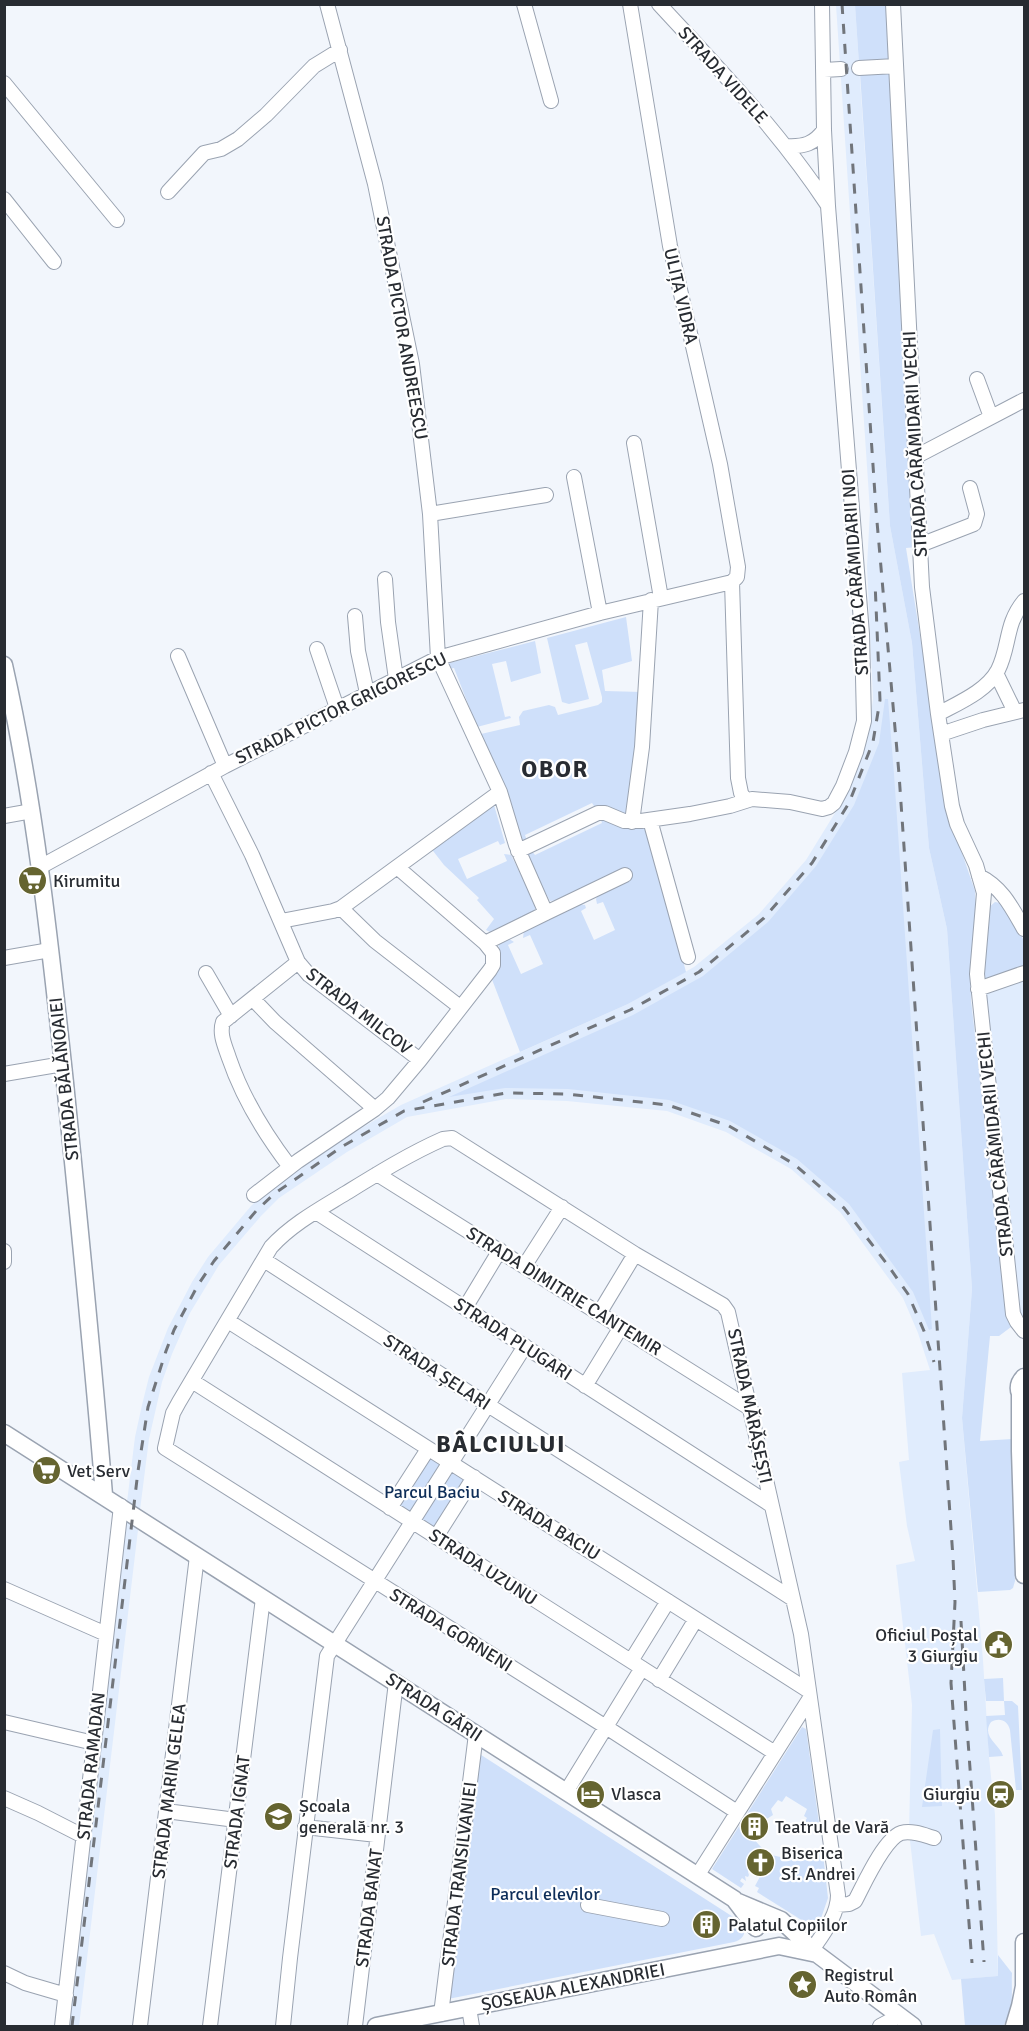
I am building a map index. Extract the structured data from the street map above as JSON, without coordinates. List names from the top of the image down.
{
  "streets": {
    "main road": ["STRADA BĂLĂNOAIEI", "STRADA GĂRII", "ȘOSEAUA ALEXANDRIEI"],
    "street": [
      "STRADA VIDELE",
      "ULIȚA VIDRA",
      "STRADA PICTOR ANDREESCU",
      "STRADA CĂRĂMIDARII VECHI",
      "STRADA CĂRĂMIDARII NOI",
      "STRADA PICTOR GRIGORESCU",
      "STRADA MILCOV",
      "STRADA DIMITRIE CANTEMIR",
      "STRADA PLUGARI",
      "STRADA ȘELARI",
      "STRADA MĂRĂȘEȘTI",
      "STRADA BACIU",
      "STRADA UZUNU",
      "STRADA GORNENI",
      "STRADA RAMADAN",
      "STRADA MARIN GELEA",
      "STRADA IGNAT",
      "STRADA TRANSILVANIEI",
      "STRADA BANAT"
    ]
  },
  "crossings": [
    ["STRADA VIDELE", "STRADA CĂRĂMIDARII NOI"],
    ["ULIȚA VIDRA", "STRADA CĂRĂMIDARII NOI"],
    ["ULIȚA VIDRA", "STRADA PICTOR GRIGORESCU"],
    ["STRADA PICTOR ANDREESCU", "STRADA PICTOR GRIGORESCU"],
    ["STRADA PICTOR GRIGORESCU", "STRADA BĂLĂNOAIEI"],
    ["STRADA BĂLĂNOAIEI", "STRADA GĂRII"],
    ["STRADA DIMITRIE CANTEMIR", "STRADA MĂRĂȘEȘTI"],
    ["STRADA PLUGARI", "STRADA MĂRĂȘEȘTI"],
    ["STRADA ȘELARI", "STRADA MĂRĂȘEȘTI"],
    ["STRADA MĂRĂȘEȘTI", "STRADA BACIU"],
    ["STRADA UZUNU", "STRADA GORNENI"],
    ["STRADA GĂRII", "STRADA RAMADAN"],
    ["STRADA GĂRII", "STRADA MARIN GELEA"],
    ["STRADA GĂRII", "STRADA IGNAT"],
    ["STRADA GĂRII", "STRADA TRANSILVANIEI"],
    ["STRADA GĂRII", "STRADA BANAT"],
    ["STRADA GĂRII", "ȘOSEAUA ALEXANDRIEI"],
    ["STRADA TRANSILVANIEI", "ȘOSEAUA ALEXANDRIEI"]
  ],
  "districts": ["OBOR", "BÂLCIULUI"],
  "parks": ["Parcul Baciu", "Parcul elevilor"],
  "places": {
    "supermarket": ["Kirumitu", "Vet Serv"],
    "public building": ["Oficiul Poștal 3 Giurgiu"],
    "hotel": ["Vlasca"],
    "station": ["Giurgiu"],
    "school or university": ["Școala generală nr. 3"],
    "building": ["Teatrul de Vară", "Palatul Copiilor"],
    "church": ["Biserica Sf. Andrei"],
    "place": ["Registrul Auto Român"]
  }
}
